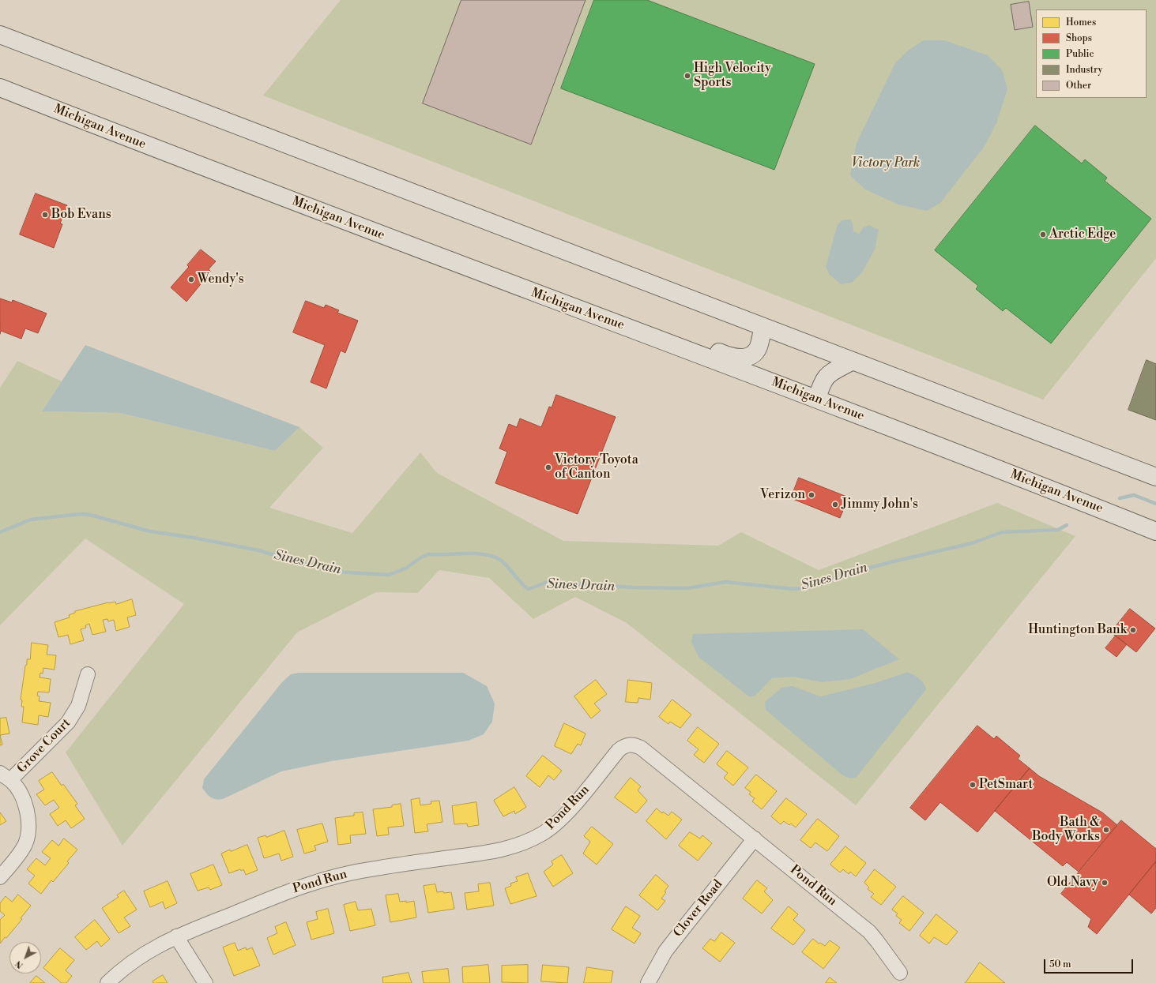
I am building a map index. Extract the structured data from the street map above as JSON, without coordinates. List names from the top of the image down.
{
  "streets": {
    "main road": ["Michigan Avenue"],
    "street": ["Grove Court", "Pond Run", "Clover Road"]
  },
  "crossings": [
    ["Pond Run", "Clover Road"]
  ],
  "water": ["Sines Drain"],
  "parks": ["Victory Park"],
  "places": [
    "High Velocity Sports",
    "Bob Evans",
    "Arctic Edge",
    "Wendy's",
    "Victory Toyota of Canton",
    "Verizon",
    "Jimmy John's",
    "Huntington Bank",
    "PetSmart",
    "Bath & Body Works",
    "Old Navy"
  ],
  "legend": [
    "Homes",
    "Shops",
    "Public",
    "Industry",
    "Other"
  ],
  "scale_bar": "50 m",
  "north": "bottom left"
}
